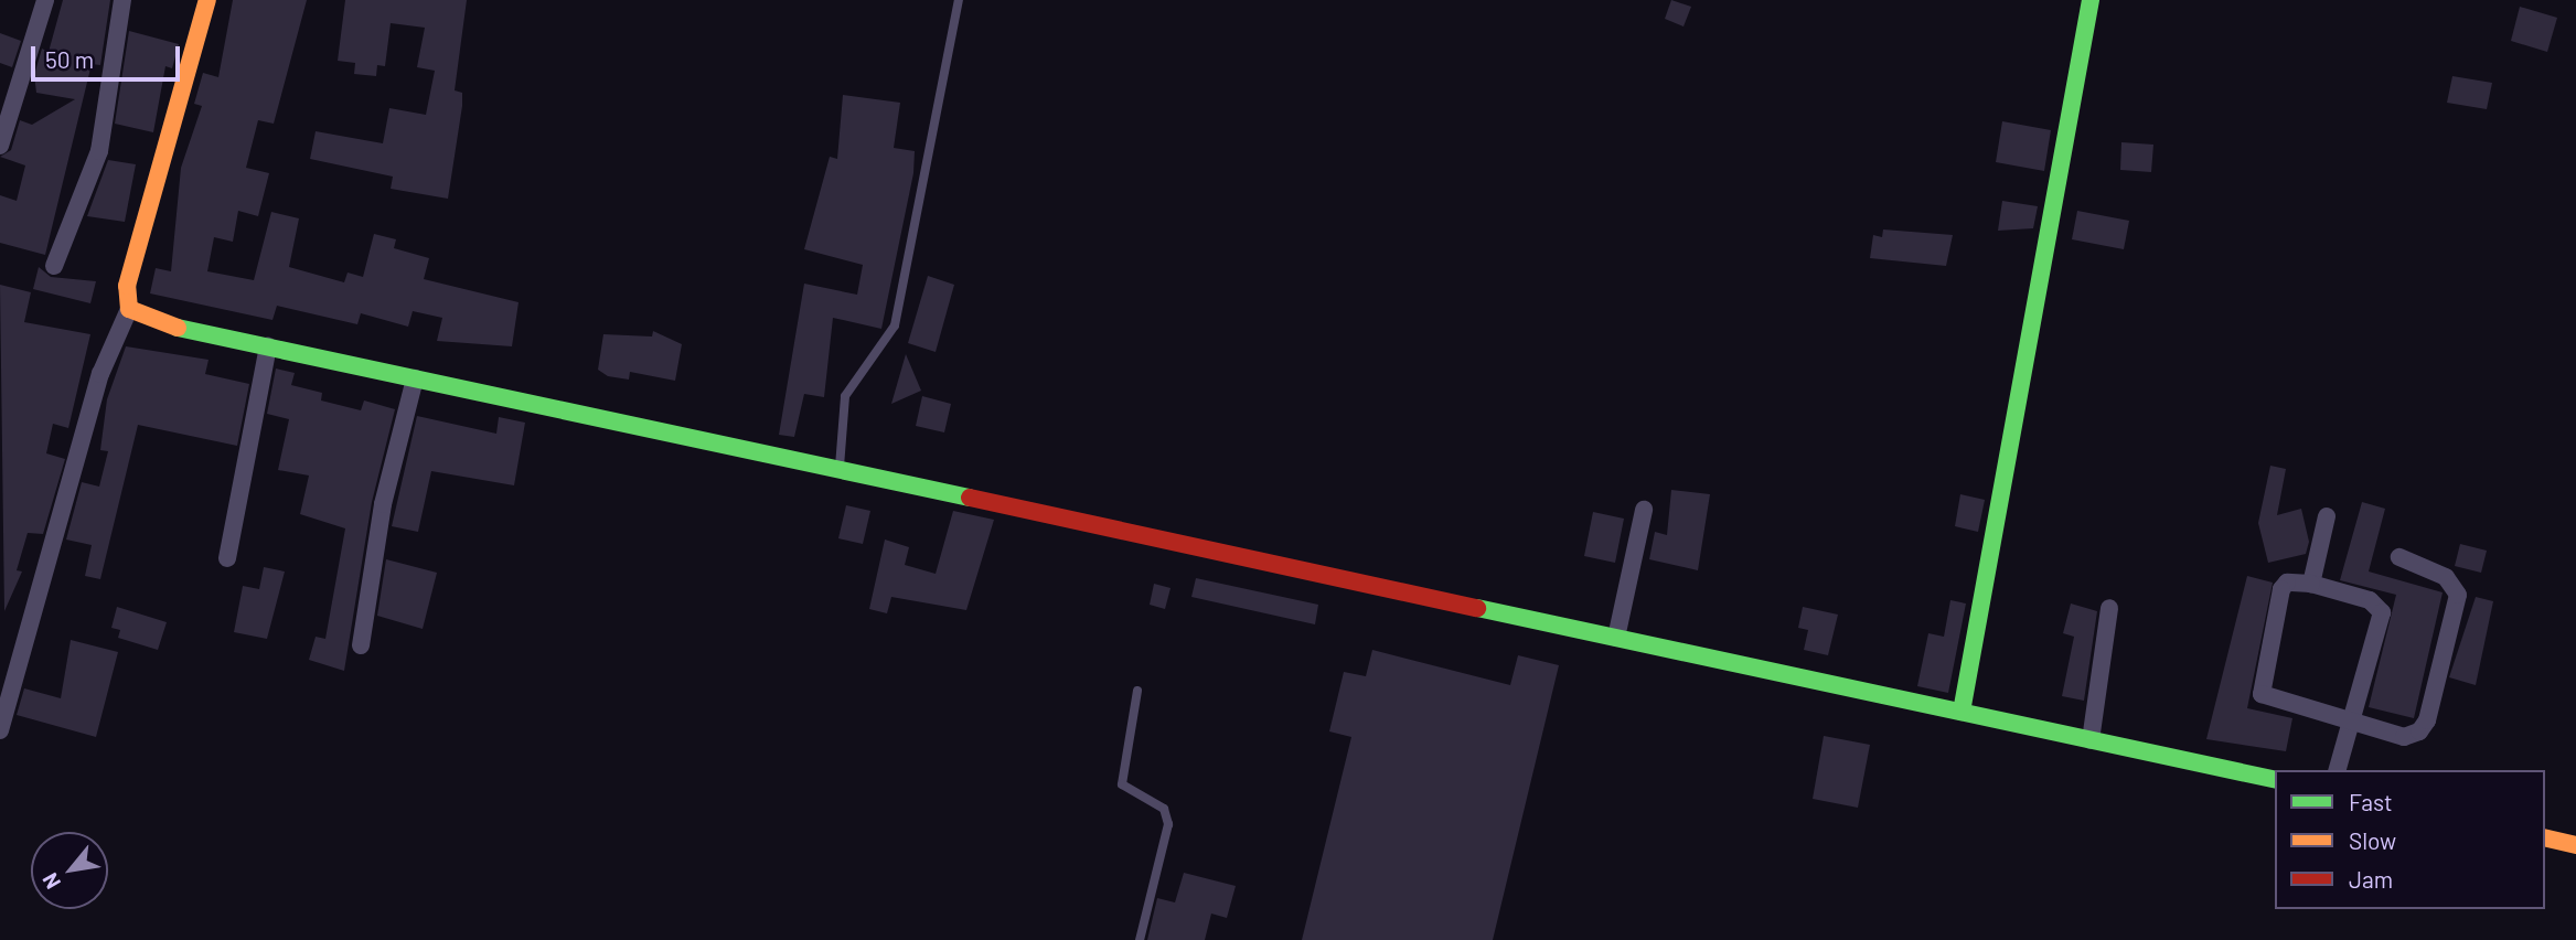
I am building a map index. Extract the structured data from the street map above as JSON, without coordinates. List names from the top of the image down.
{
  "legend": ["Fast", "Slow", "Jam"],
  "scale_bar": "50 m",
  "north": "bottom left"
}
